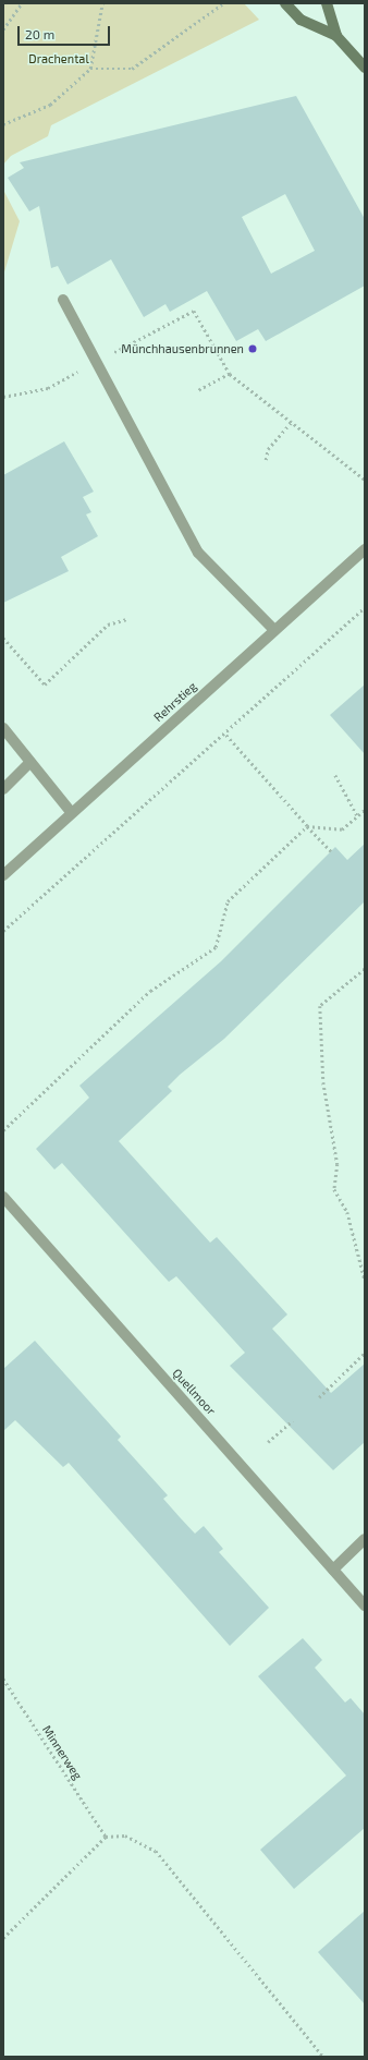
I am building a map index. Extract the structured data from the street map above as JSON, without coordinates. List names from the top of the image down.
{
  "streets": {
    "street": ["Rehrstieg", "Quellmoor"],
    "path": ["Minnerweg"]
  },
  "parks": ["Drachental"],
  "places": ["Münchhausenbrunnen"],
  "scale_bar": "20 m"
}
